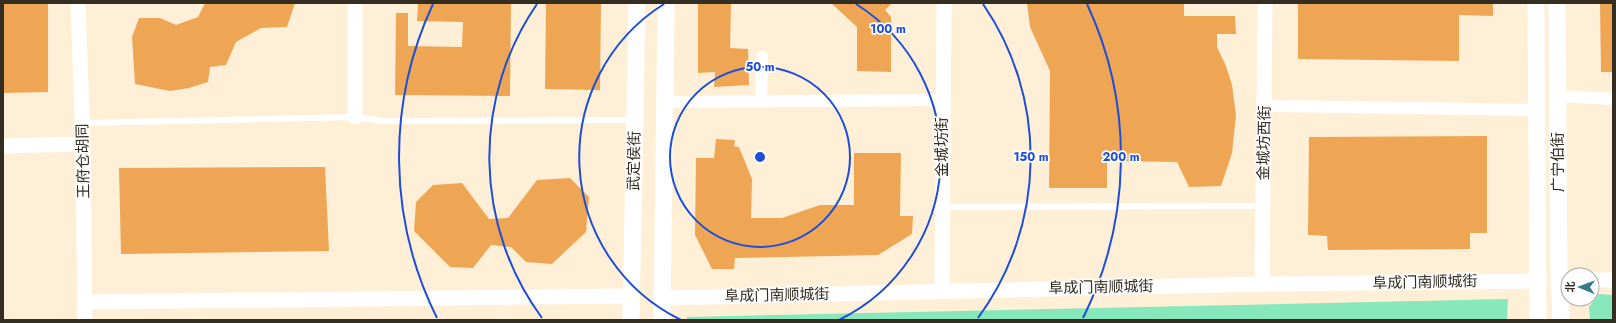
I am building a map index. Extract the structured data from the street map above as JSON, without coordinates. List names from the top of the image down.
{
  "streets": {
    "main road": ["武定侯街", "广宁伯街"],
    "street": [
      "金城坊西街",
      "金城坊街",
      "王府仓胡同",
      "阜成门南顺城街"
    ]
  },
  "crossings": [
    ["金城坊西街", "阜成门南顺城街"],
    ["金城坊街", "阜成门南顺城街"],
    ["武定侯街", "阜成门南顺城街"],
    ["广宁伯街", "阜成门南顺城街"]
  ],
  "north": "left",
  "rings": [
    "100 m",
    "50 m",
    "150 m",
    "200 m"
  ]
}
